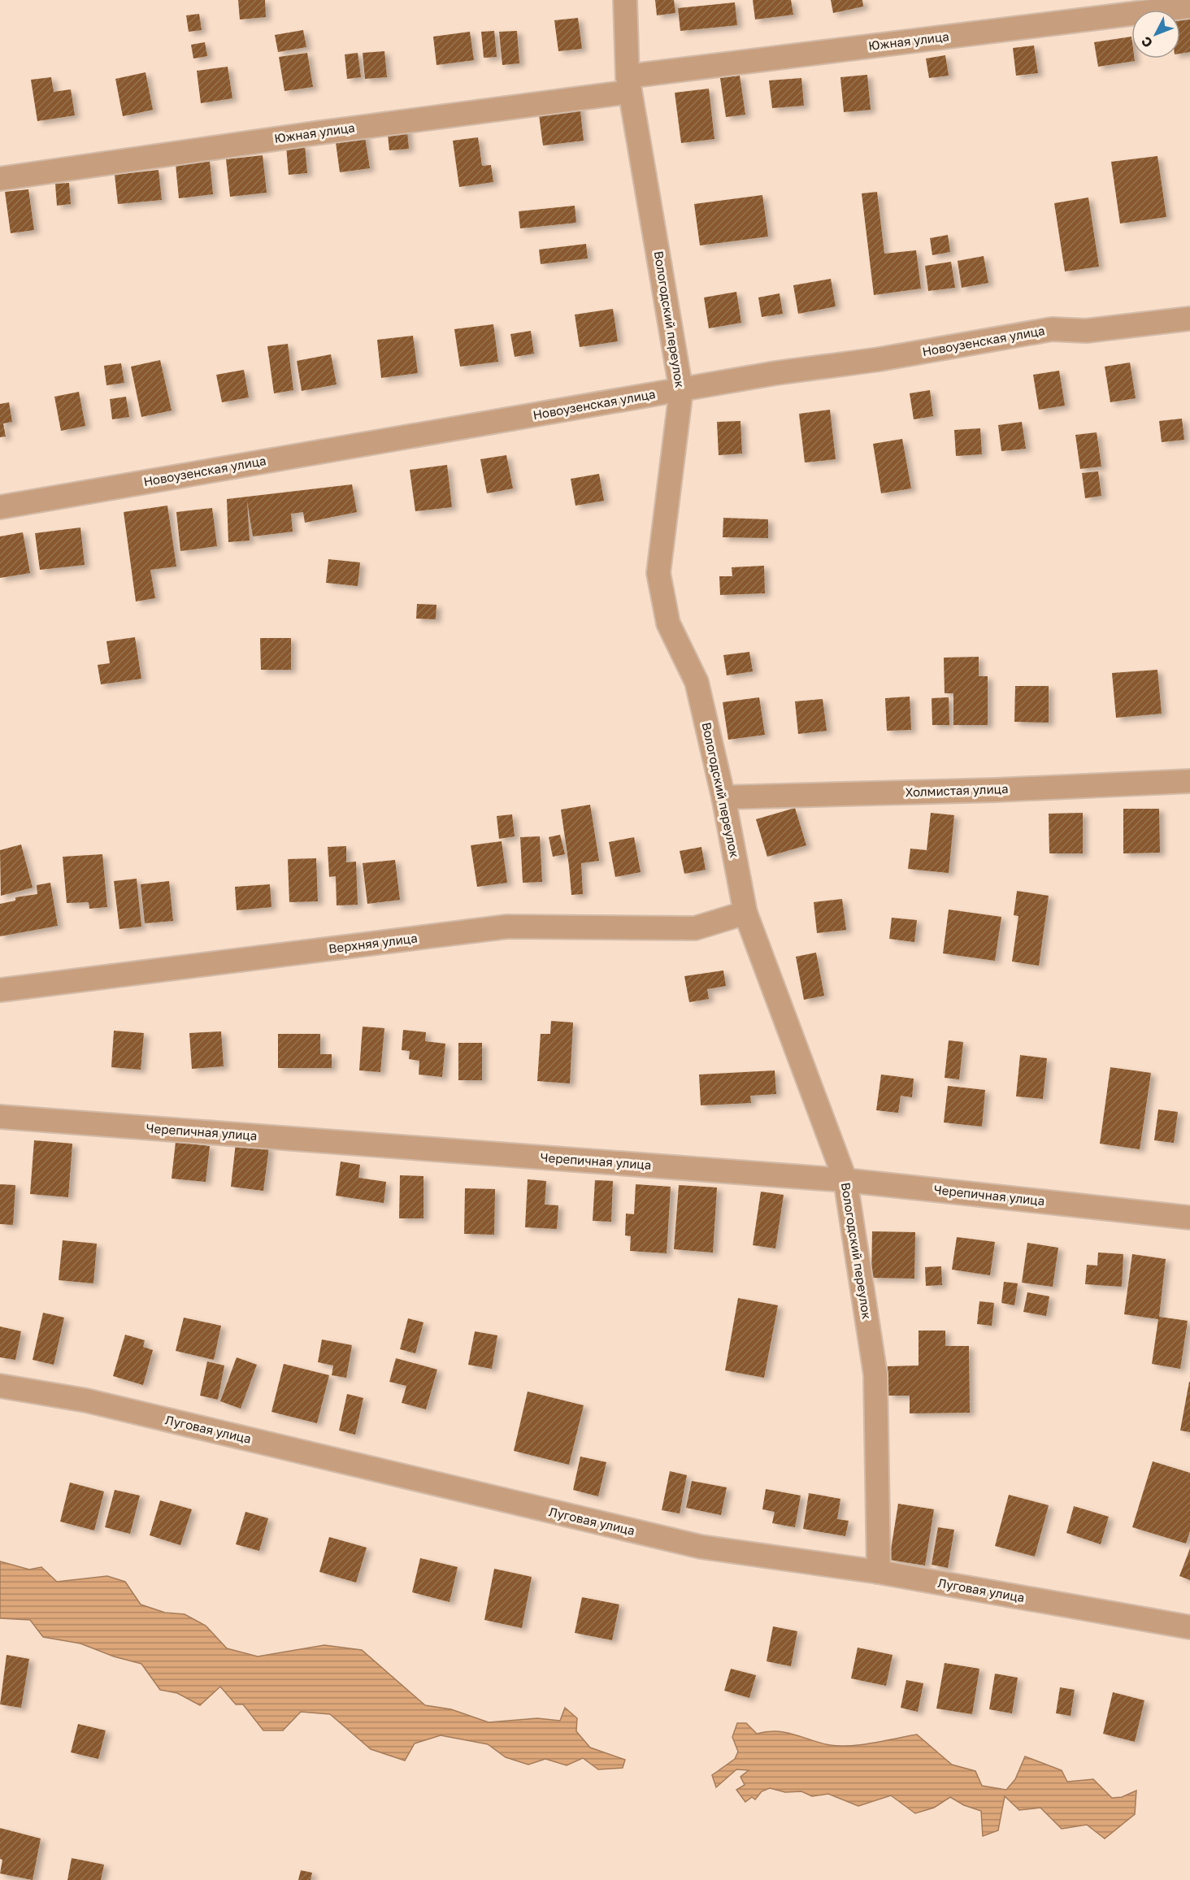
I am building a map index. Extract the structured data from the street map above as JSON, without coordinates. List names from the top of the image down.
{
  "streets": {
    "street": [
      "Южная улица",
      "Вологодский переулок",
      "Новоузенская улица",
      "Холмистая улица",
      "Верхняя улица",
      "Черепичная улица",
      "Луговая улица"
    ]
  },
  "crossings": [
    ["Южная улица", "Вологодский переулок"],
    ["Вологодский переулок", "Новоузенская улица"],
    ["Вологодский переулок", "Холмистая улица"],
    ["Вологодский переулок", "Верхняя улица"],
    ["Вологодский переулок", "Черепичная улица"],
    ["Вологодский переулок", "Луговая улица"]
  ],
  "north": "bottom left"
}
